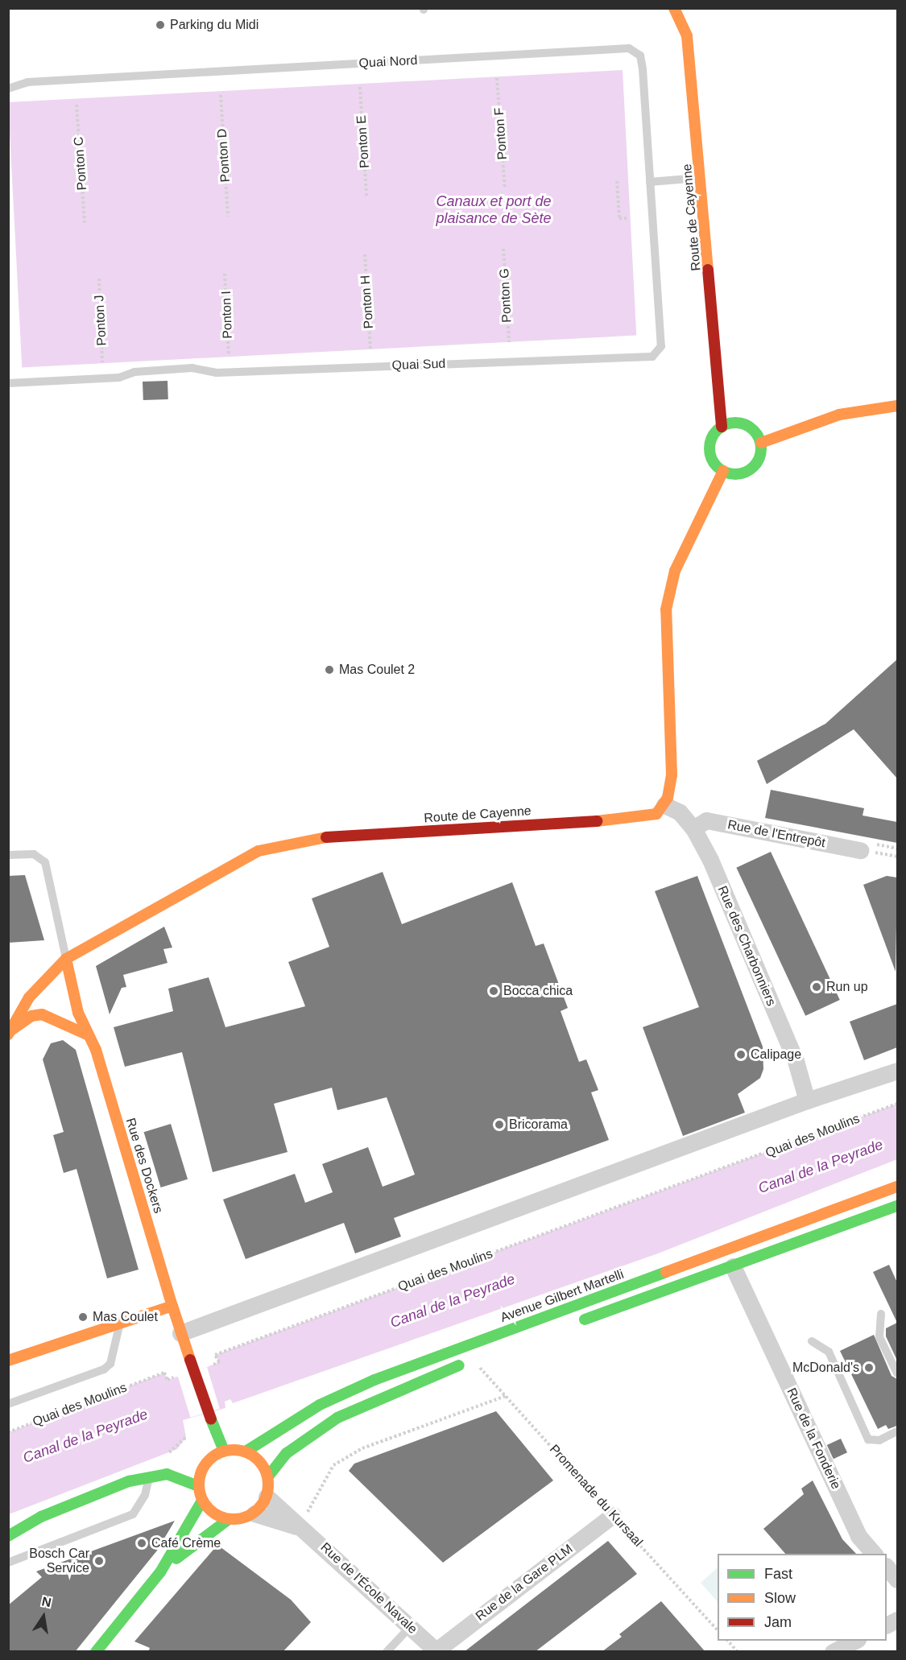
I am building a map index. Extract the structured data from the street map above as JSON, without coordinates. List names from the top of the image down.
{
  "streets": {
    "main road": ["Route de Cayenne", "Rue des Dockers", "Avenue Gilbert Martelli"],
    "street": [
      "Rue de l'Entrepôt",
      "Rue des Charbonniers",
      "Rue de la Fonderie",
      "Rue de la Gare PLM",
      "Rue de l'École Navale"
    ],
    "lane": ["Quai Nord", "Quai Sud", "Quai des Moulins"],
    "path": [
      "Ponton F",
      "Ponton E",
      "Ponton D",
      "Ponton C",
      "Ponton G",
      "Ponton H",
      "Ponton I",
      "Ponton J",
      "Promenade du Kursaal"
    ]
  },
  "crossings": [
    ["Quai Nord", "Quai Sud"],
    ["Route de Cayenne", "Rue des Charbonniers"],
    ["Route de Cayenne", "Rue des Dockers"],
    ["Rue de l'Entrepôt", "Rue des Charbonniers"],
    ["Avenue Gilbert Martelli", "Rue de l'École Navale"],
    ["Promenade du Kursaal", "Rue de la Gare PLM"],
    ["Rue de la Gare PLM", "Rue de l'École Navale"]
  ],
  "water": ["Canaux et port de plaisance de Sète", "Canal de la Peyrade"],
  "places": [
    "Parking du Midi",
    "Mas Coulet 2",
    "Run up",
    "Bocca chica",
    "Calipage",
    "Bricorama",
    "Mas Coulet",
    "McDonald's",
    "Café Crème",
    "Bosch Car Service"
  ],
  "legend": ["Fast", "Slow", "Jam"],
  "north": "top"
}
